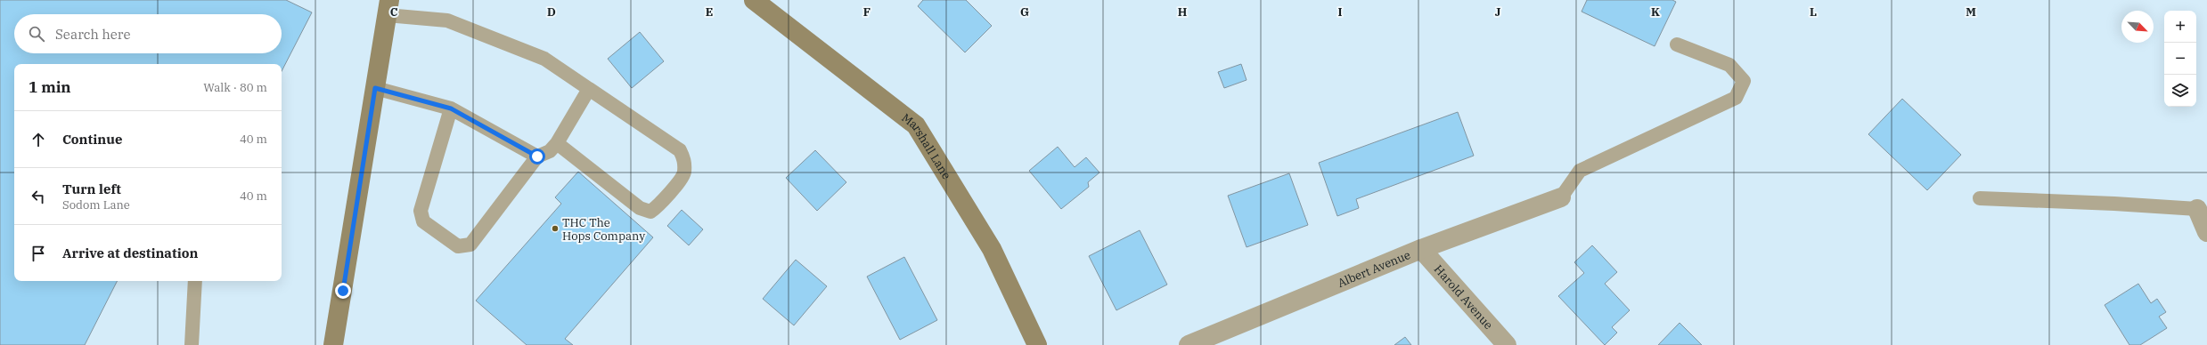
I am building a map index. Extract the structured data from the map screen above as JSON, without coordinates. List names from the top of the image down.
{
  "streets": {
    "street": ["Marshall Lane", "Albert Avenue", "Harold Avenue"]
  },
  "crossings": [
    ["Albert Avenue", "Harold Avenue"]
  ],
  "places": ["THC The Hops Company"],
  "north": "bottom right",
  "page": {
    "map_buttons": ["+", "−"],
    "search": "Search here",
    "heading": ["1 min", "Walk · 80 m"],
    "list": [
      ["Continue", "40 m"],
      ["Turn left", "Sodom Lane", "40 m"],
      "Arrive at destination"
    ]
  },
  "grid": {
    "columns": [
      "C",
      "D",
      "E",
      "F",
      "G",
      "H",
      "I",
      "J",
      "K",
      "L",
      "M"
    ]
  }
}
